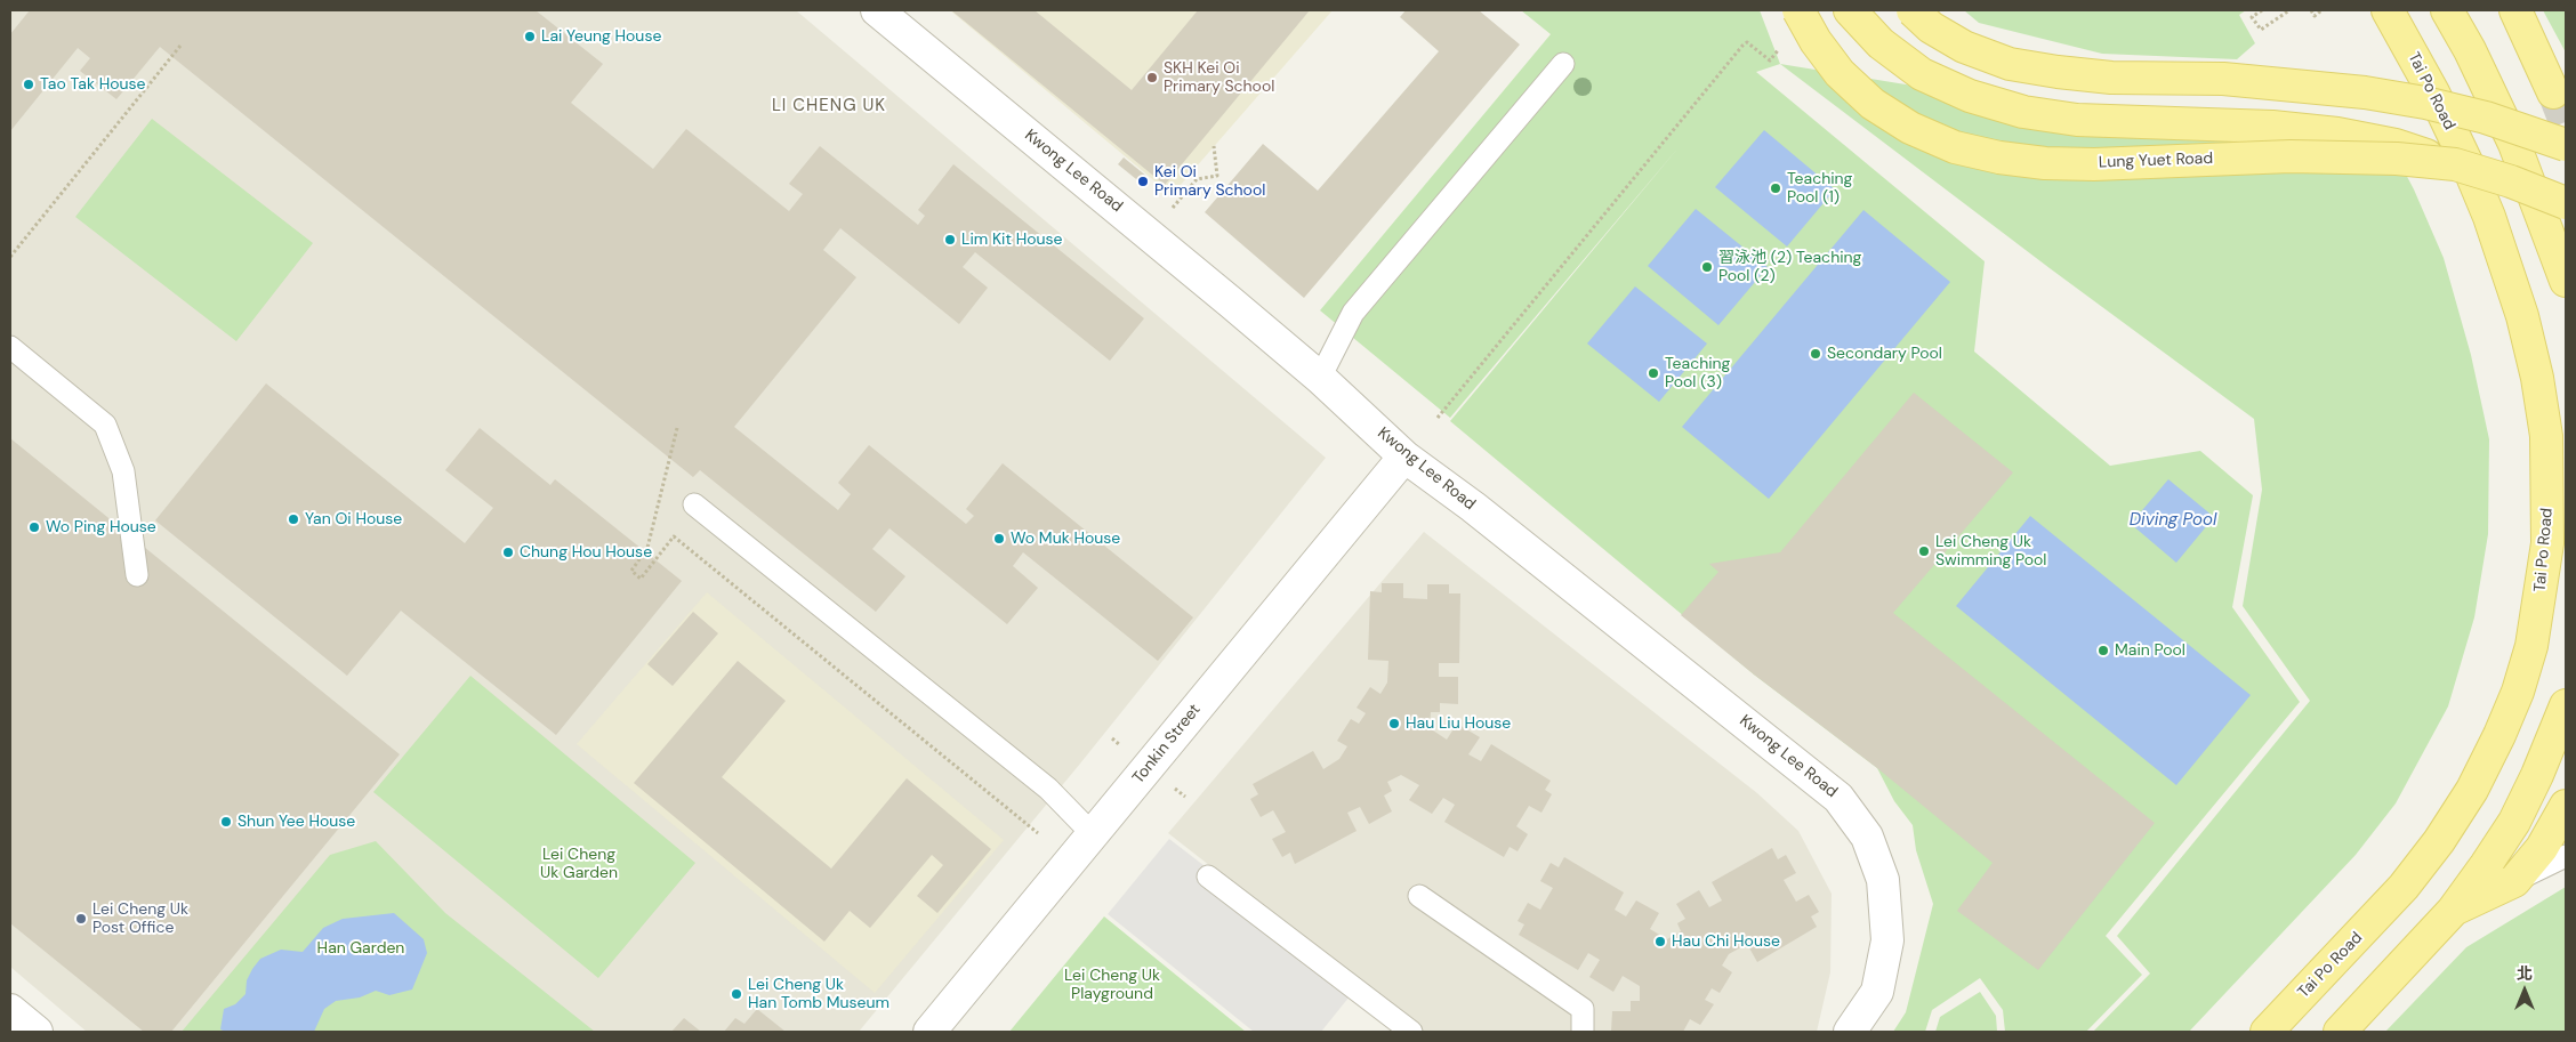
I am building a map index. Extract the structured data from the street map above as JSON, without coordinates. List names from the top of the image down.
{
  "streets": {
    "main road": ["Tai Po Road", "Lung Yuet Road"],
    "street": ["Kwong Lee Road", "Tonkin Street"]
  },
  "crossings": [
    ["Kwong Lee Road", "Tonkin Street"]
  ],
  "districts": ["LI CHENG UK"],
  "water": ["Diving Pool"],
  "parks": ["Lei Cheng Uk Garden", "Han Garden", "Lei Cheng Uk Playground"],
  "places": [
    "Lai Yeung House",
    "SKH Kei Oi Primary School",
    "Tao Tak House",
    "Kei Oi Primary School",
    "Teaching Pool (1)",
    "Lim Kit House",
    "習泳池 (2) Teaching Pool (2)",
    "Secondary Pool",
    "Teaching Pool (3)",
    "Yan Oi House",
    "Wo Ping House",
    "Wo Muk House",
    "Lei Cheng Uk Swimming Pool",
    "Chung Hou House",
    "Main Pool",
    "Hau Liu House",
    "Shun Yee House",
    "Lei Cheng Uk Post Office",
    "Hau Chi House",
    "Lei Cheng Uk Han Tomb Museum"
  ],
  "north": "top"
}
